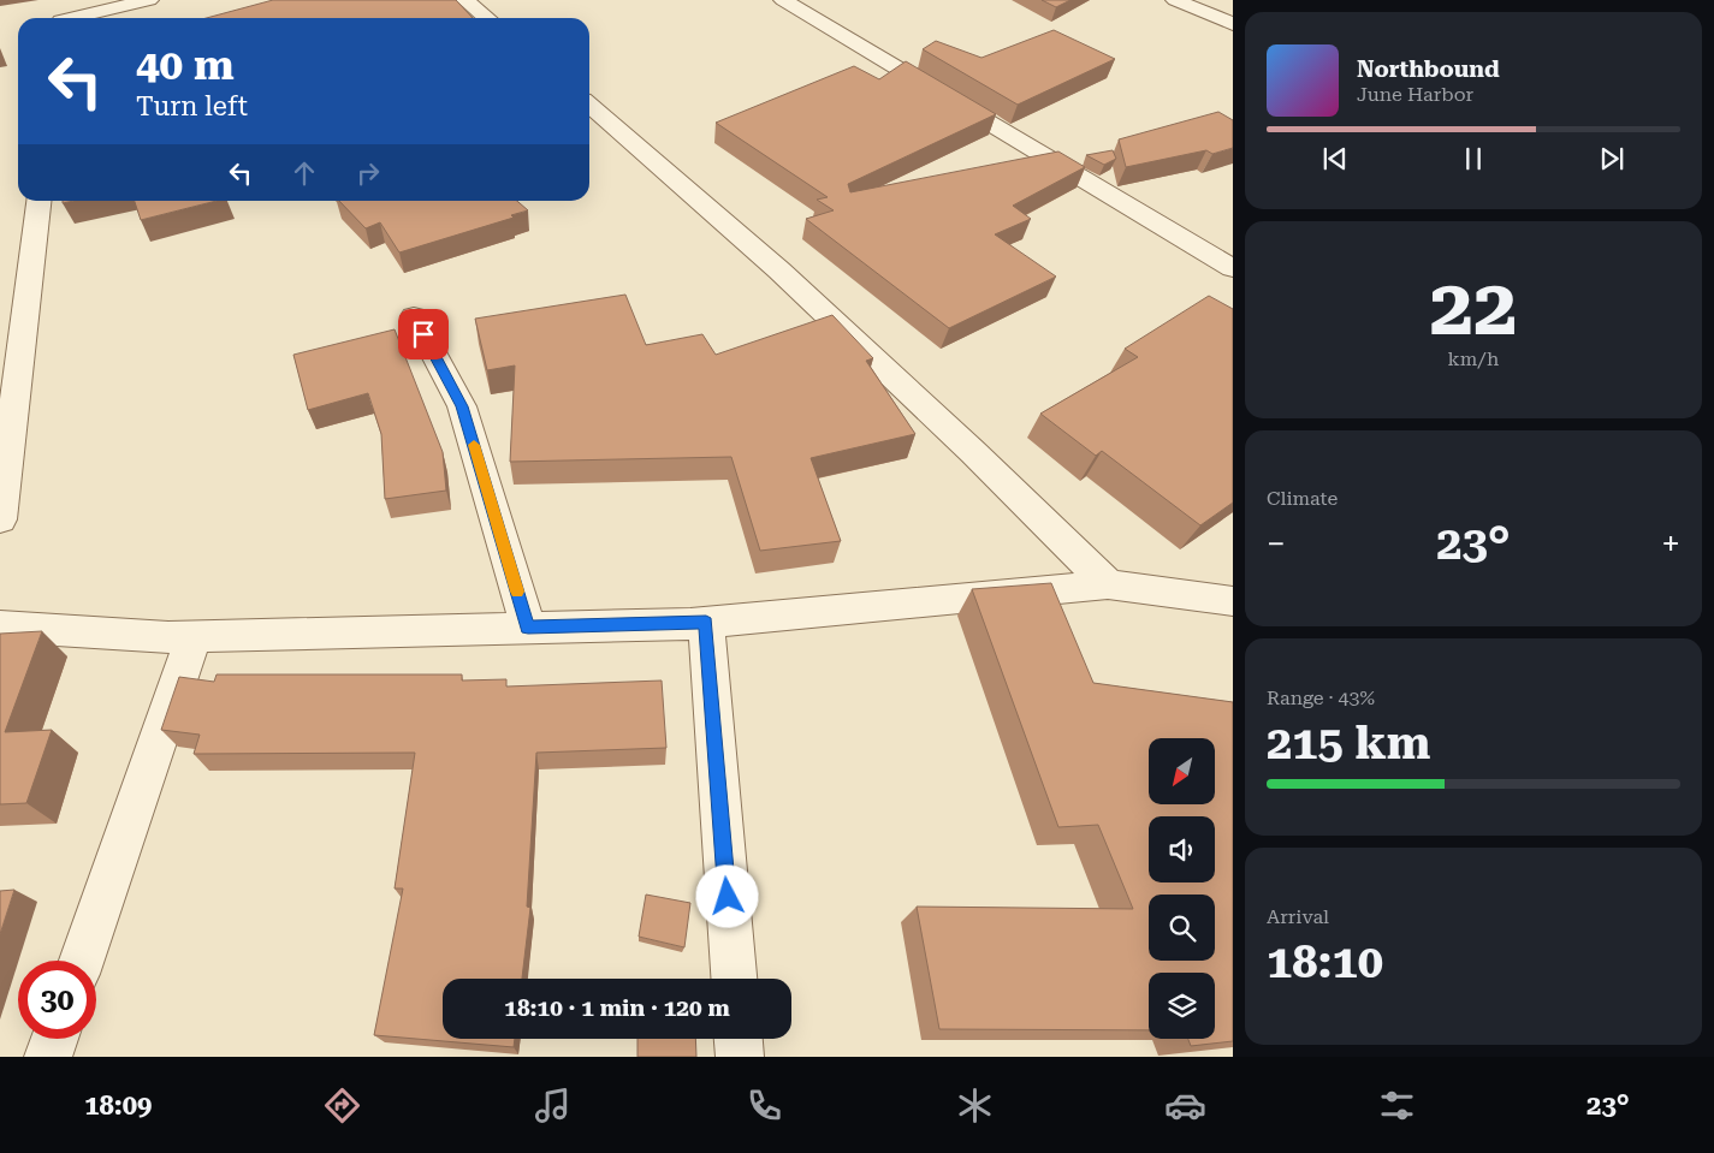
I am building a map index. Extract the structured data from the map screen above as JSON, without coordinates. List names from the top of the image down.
{
  "north": "bottom left",
  "page": {
    "turn": ["40 m", "Turn left"],
    "song": ["Northbound", "June Harbor"],
    "tile": [
      ["22", "km/h"],
      "Climate",
      ["Range · 43%", "215 km"],
      ["Arrival", "18:10"]
    ],
    "heat": ["−", "23°", "+"],
    "limit": "30",
    "trip": "18:10 · 1 min · 120 m",
    "tabs": ["18:09", "23°"]
  }
}
